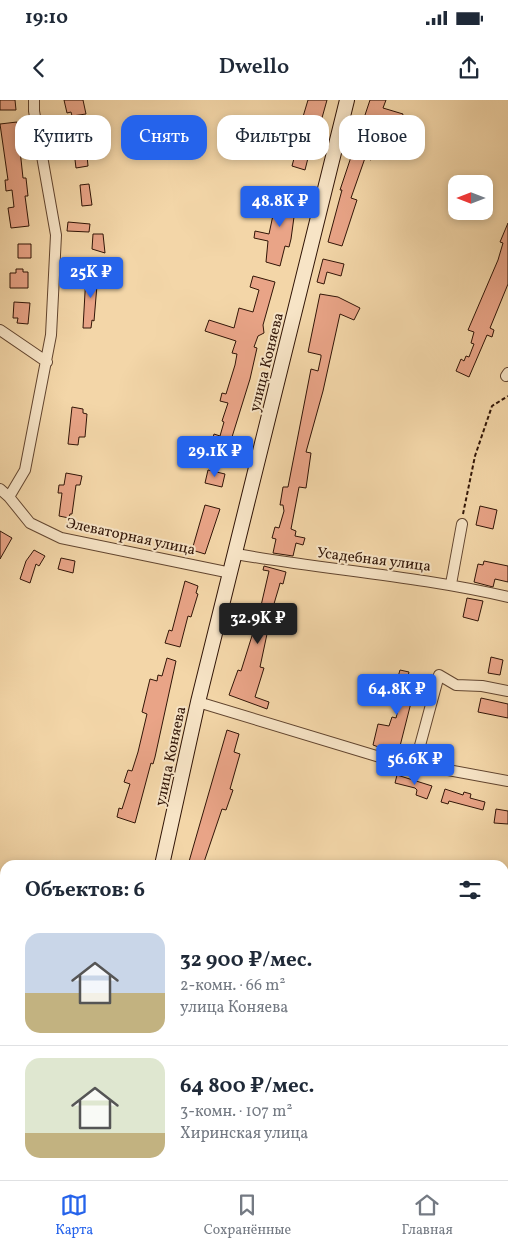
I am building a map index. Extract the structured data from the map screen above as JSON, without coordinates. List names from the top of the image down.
{
  "streets": {
    "street": ["улица Коняева", "Элеваторная улица", "Усадебная улица"]
  },
  "crossings": [
    ["улица Коняева", "Элеваторная улица"],
    ["улица Коняева", "Усадебная улица"]
  ],
  "north": "left",
  "page": {
    "status": "19:10",
    "header": "Dwello",
    "chip": [
      "Купить",
      "Снять",
      "Фильтры",
      "Новое"
    ],
    "price": [
      "48.8K ₽",
      "25K ₽",
      "29.1K ₽",
      "32.9K ₽",
      "64.8K ₽",
      "56.6K ₽"
    ],
    "heading": "Объектов: 6",
    "list": [
      {
        "name": "32 900 ₽/мес.",
        "note": "2-комн. · 66 m² · улица Коняева"
      },
      {
        "name": "64 800 ₽/мес.",
        "note": "3-комн. · 107 m² · Хиринская улица"
      }
    ],
    "tabs": ["Карта", "Сохранённые", "Главная"]
  }
}
